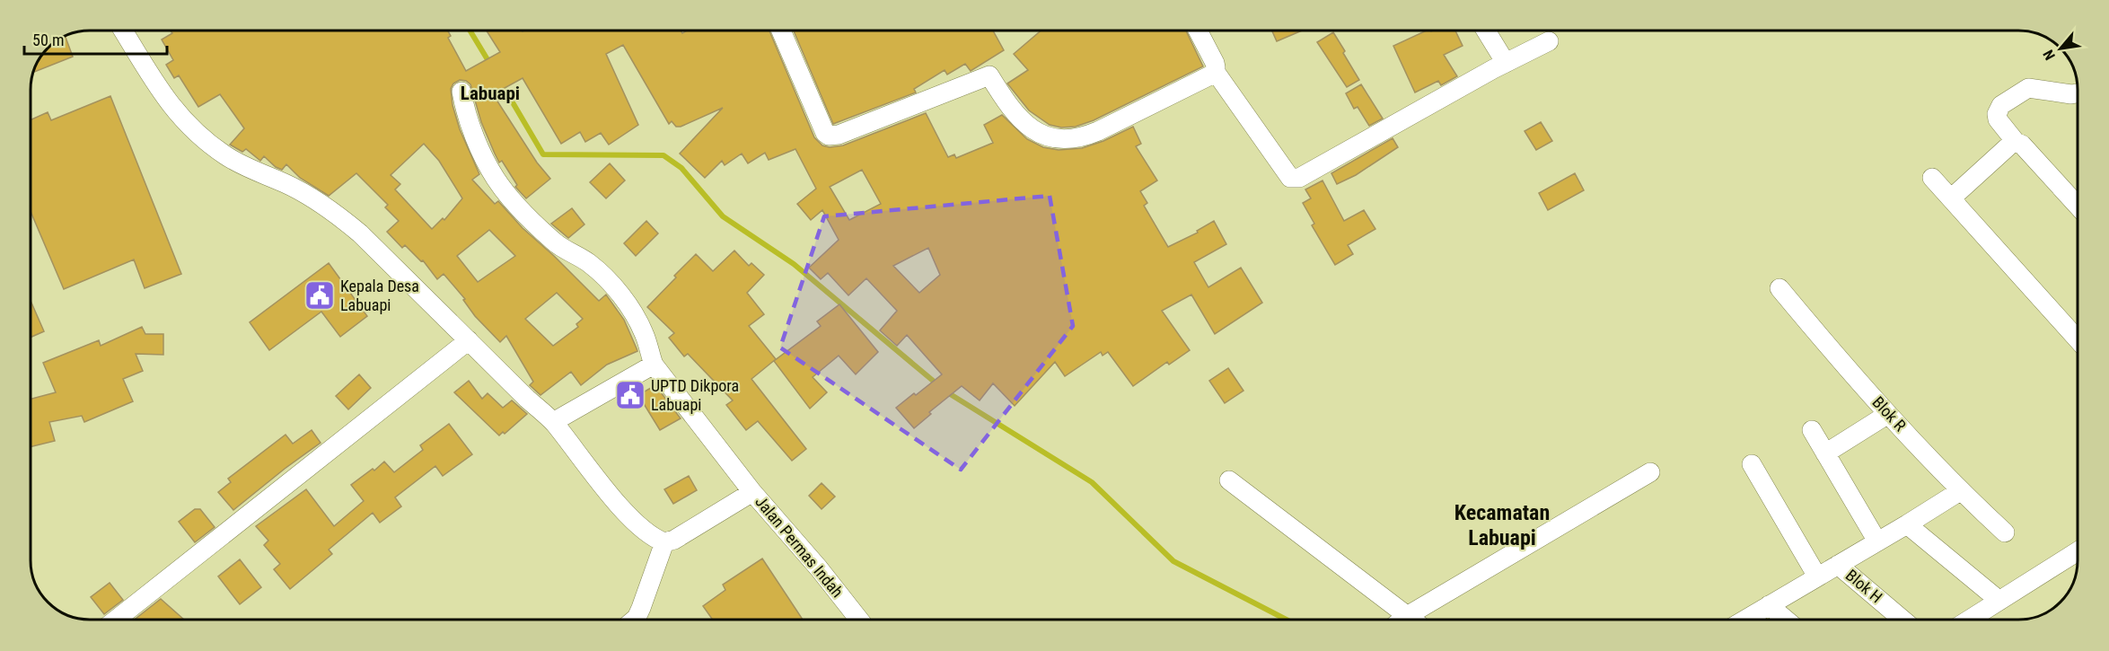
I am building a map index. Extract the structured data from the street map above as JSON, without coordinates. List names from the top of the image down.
{
  "streets": {
    "street": ["Blok R", "Jalan Permas Indah", "Blok H"]
  },
  "districts": ["Labuapi", "Kecamatan Labuapi"],
  "places": {
    "public building": ["Kepala Desa Labuapi", "UPTD Dikpora Labuapi"]
  },
  "scale_bar": "50 m",
  "north": "bottom left"
}
